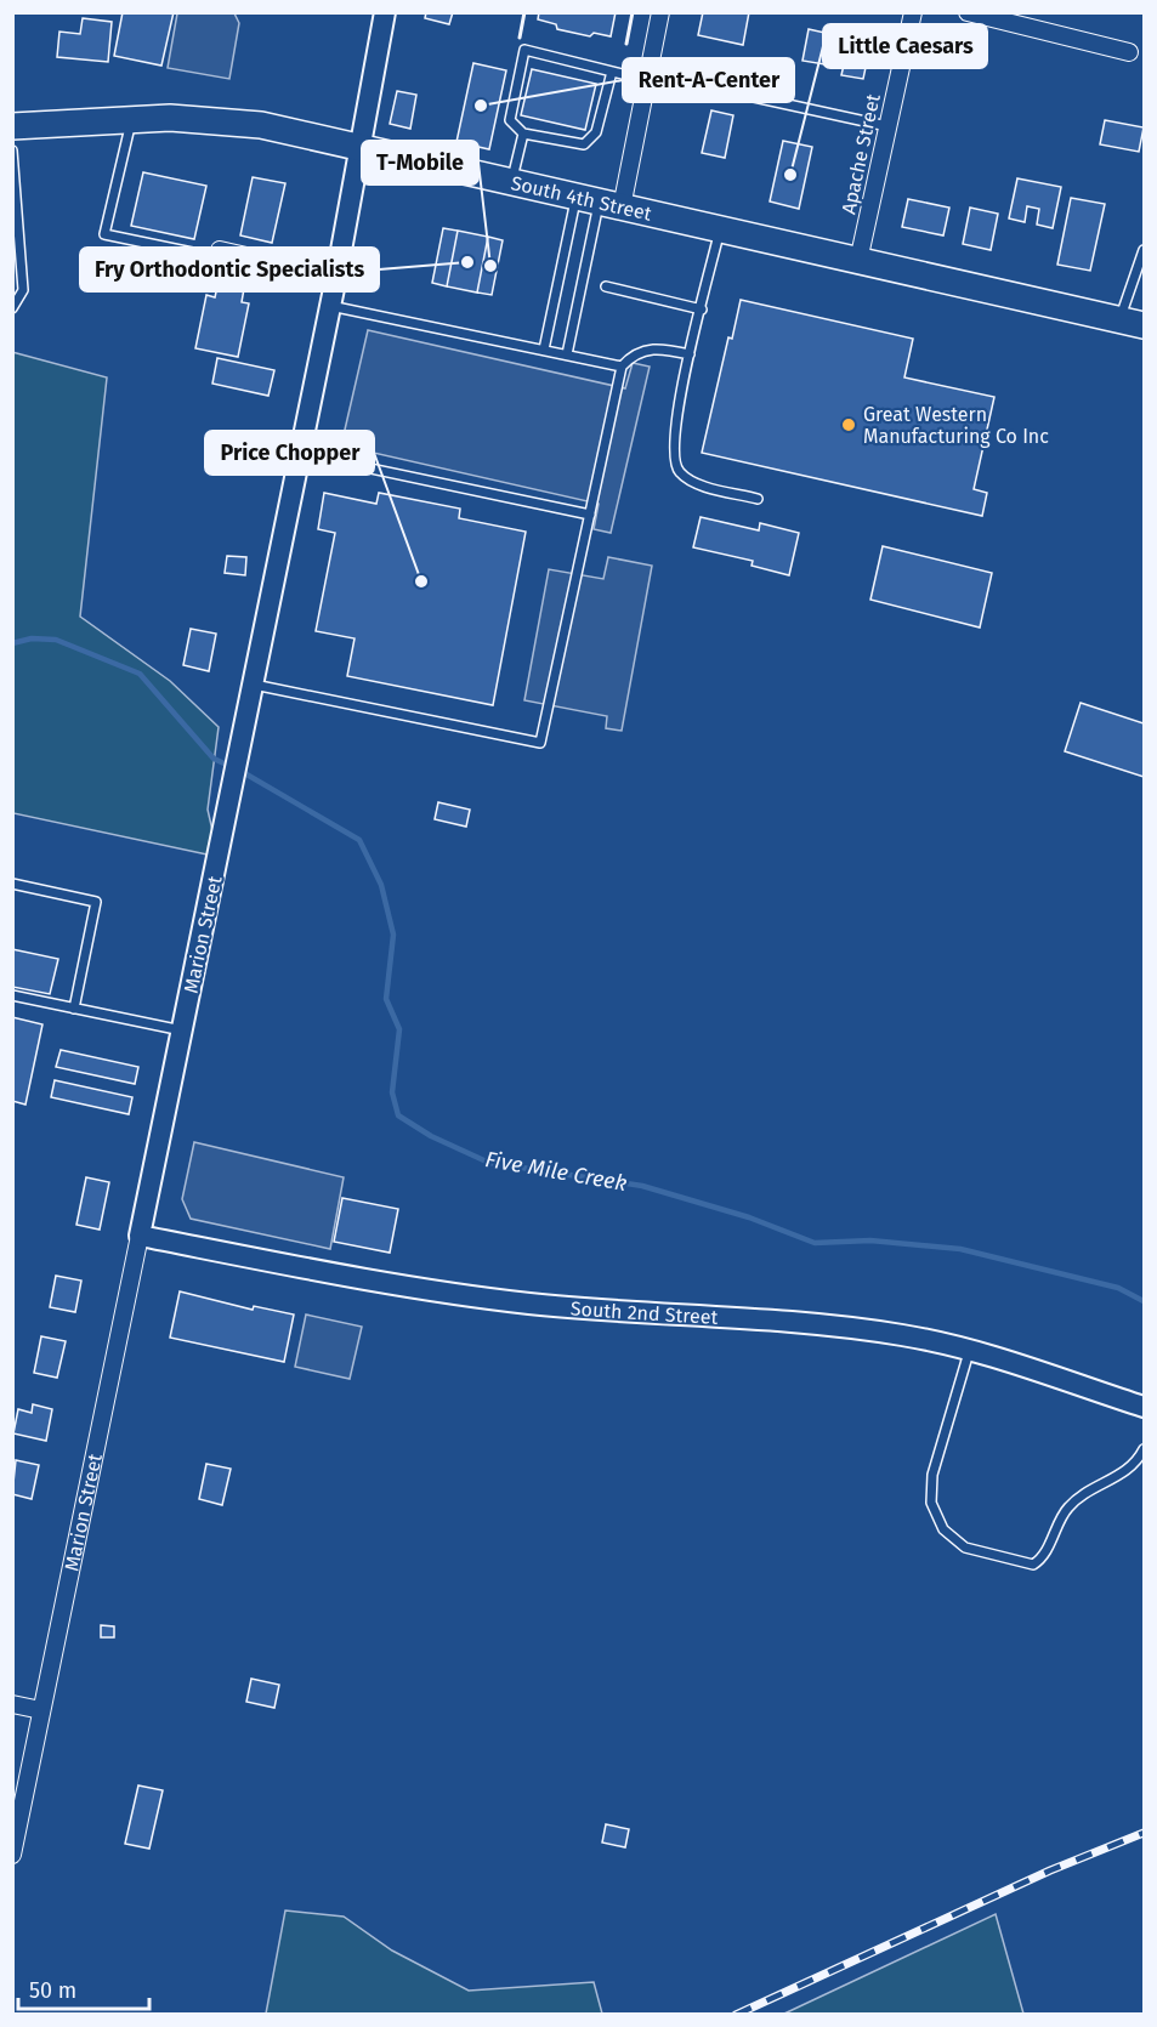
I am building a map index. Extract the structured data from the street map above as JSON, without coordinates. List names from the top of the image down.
{
  "streets": {
    "highway": ["South 4th Street"],
    "street": ["Apache Street", "Marion Street", "South 2nd Street"]
  },
  "crossings": [
    ["Apache Street", "South 4th Street"],
    ["South 4th Street", "Marion Street"],
    ["Marion Street", "South 2nd Street"]
  ],
  "water": ["Five Mile Creek"],
  "places": [
    "Rent-A-Center",
    "Little Caesars",
    "Fry Orthodontic Specialists",
    "T-Mobile",
    "Great Western Manufacturing Co Inc",
    "Price Chopper"
  ],
  "scale_bar": "50 m"
}
